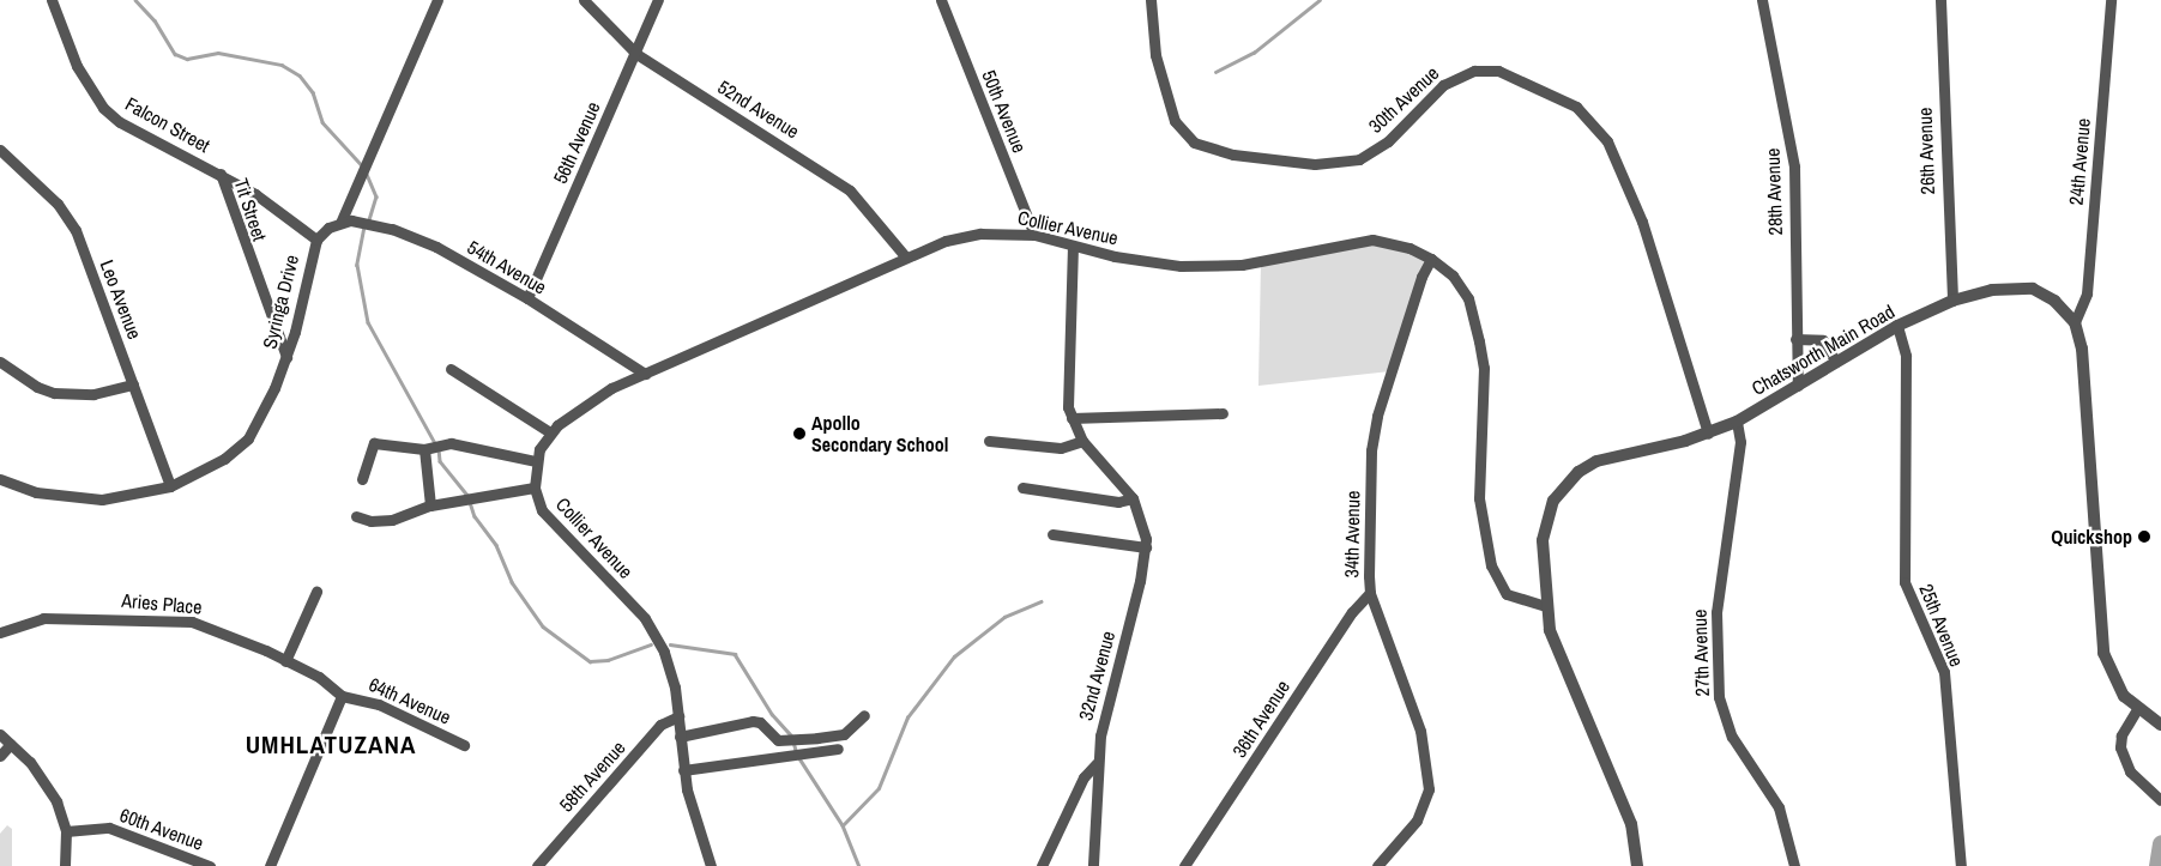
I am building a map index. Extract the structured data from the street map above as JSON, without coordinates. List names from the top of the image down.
{
  "streets": {
    "street": [
      "30th Avenue",
      "52nd Avenue",
      "50th Avenue",
      "Falcon Street",
      "56th Avenue",
      "26th Avenue",
      "24th Avenue",
      "28th Avenue",
      "Tit Street",
      "Collier Avenue",
      "54th Avenue",
      "Leo Avenue",
      "Syringa Drive",
      "Chatsworth Main Road",
      "34th Avenue",
      "Aries Place",
      "25th Avenue",
      "27th Avenue",
      "32nd Avenue",
      "64th Avenue",
      "36th Avenue",
      "58th Avenue",
      "60th Avenue"
    ]
  },
  "crossings": [
    ["30th Avenue", "Chatsworth Main Road"],
    ["52nd Avenue", "56th Avenue"],
    ["52nd Avenue", "Collier Avenue"],
    ["50th Avenue", "Collier Avenue"],
    ["Falcon Street", "Tit Street"],
    ["Falcon Street", "Syringa Drive"],
    ["56th Avenue", "54th Avenue"],
    ["26th Avenue", "Chatsworth Main Road"],
    ["24th Avenue", "Chatsworth Main Road"],
    ["28th Avenue", "Chatsworth Main Road"],
    ["Tit Street", "Syringa Drive"],
    ["Collier Avenue", "54th Avenue"],
    ["Collier Avenue", "Chatsworth Main Road"],
    ["Collier Avenue", "34th Avenue"],
    ["Collier Avenue", "32nd Avenue"],
    ["Collier Avenue", "58th Avenue"],
    ["54th Avenue", "Syringa Drive"],
    ["Leo Avenue", "Syringa Drive"],
    ["Chatsworth Main Road", "25th Avenue"],
    ["Chatsworth Main Road", "27th Avenue"],
    ["34th Avenue", "36th Avenue"],
    ["Aries Place", "64th Avenue"]
  ],
  "districts": ["UMHLATUZANA"],
  "places": ["Apollo Secondary School", "Quickshop"]
}
